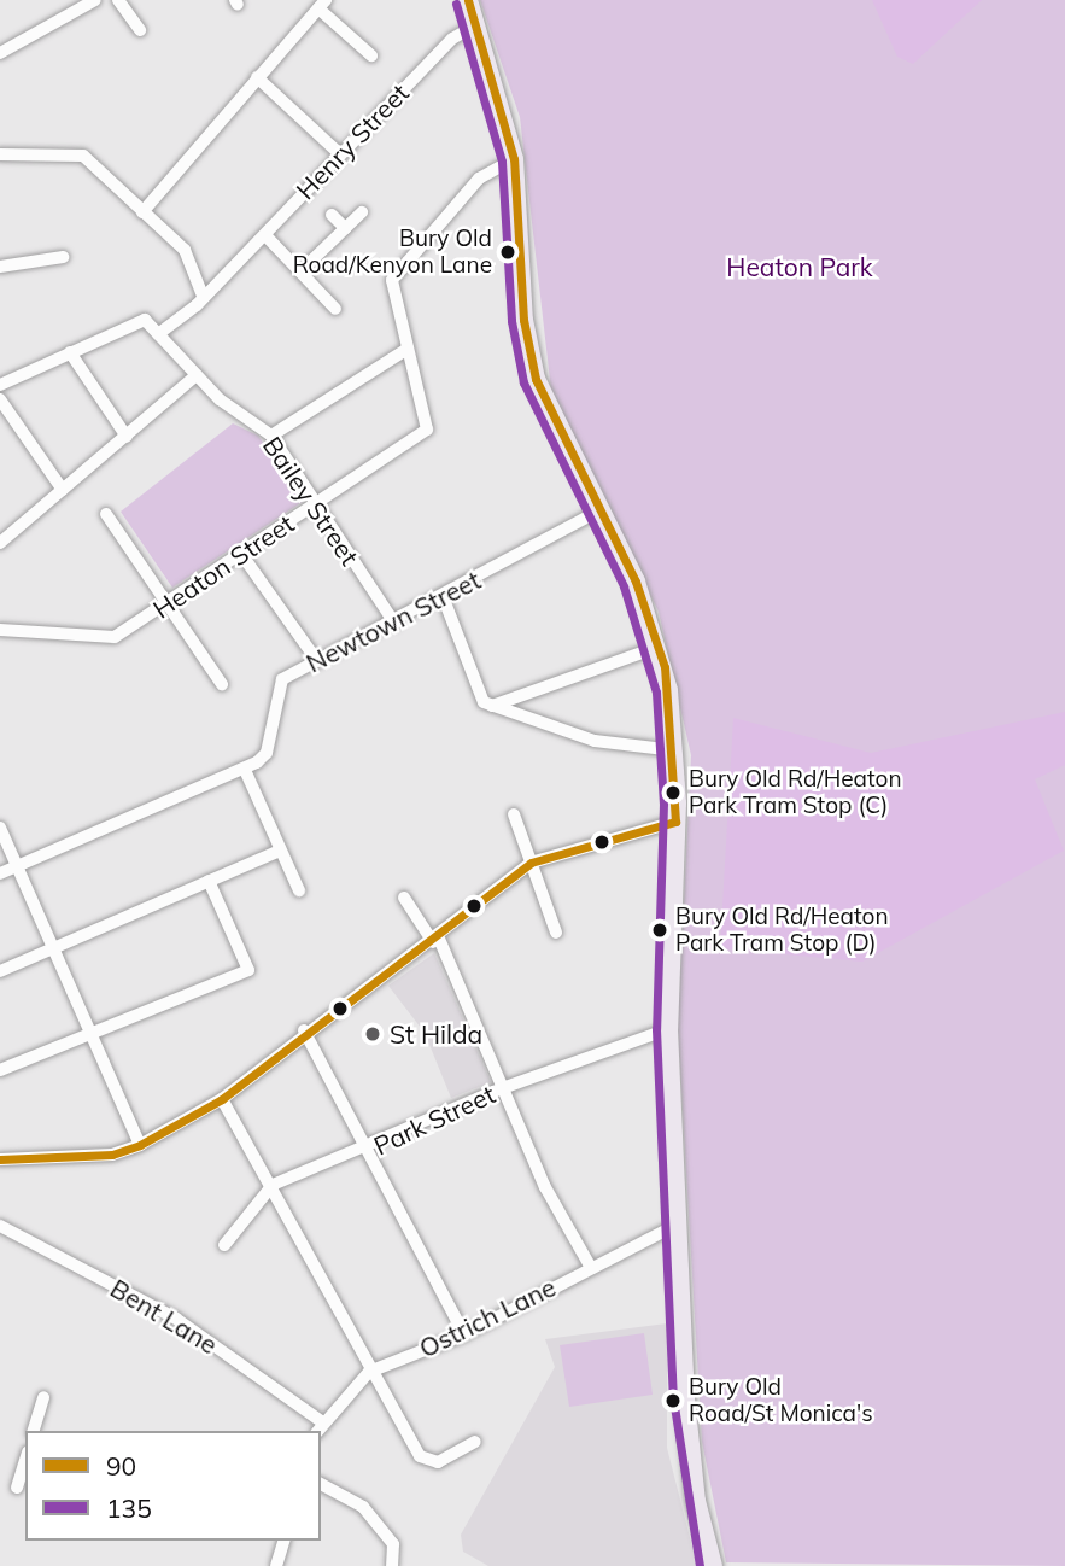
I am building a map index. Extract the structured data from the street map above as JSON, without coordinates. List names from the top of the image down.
{
  "streets": {
    "street": [
      "Henry Street",
      "Bailey Street",
      "Heaton Street",
      "Newtown Street",
      "Park Street",
      "Bent Lane",
      "Ostrich Lane"
    ]
  },
  "crossings": [
    ["Henry Street", "Bailey Street"],
    ["Bailey Street", "Heaton Street"],
    ["Bailey Street", "Newtown Street"],
    ["Bent Lane", "Ostrich Lane"]
  ],
  "parks": ["Heaton Park"],
  "places": [
    "Bury Old Road/Kenyon Lane",
    "Bury Old Rd/Heaton Park Tram Stop (C)",
    "Bury Old Rd/Heaton Park Tram Stop (D)",
    "St Hilda",
    "Bury Old Road/St Monica's"
  ],
  "lines": ["transit line 90", "transit line 135"],
  "legend": ["90", "135"]
}
